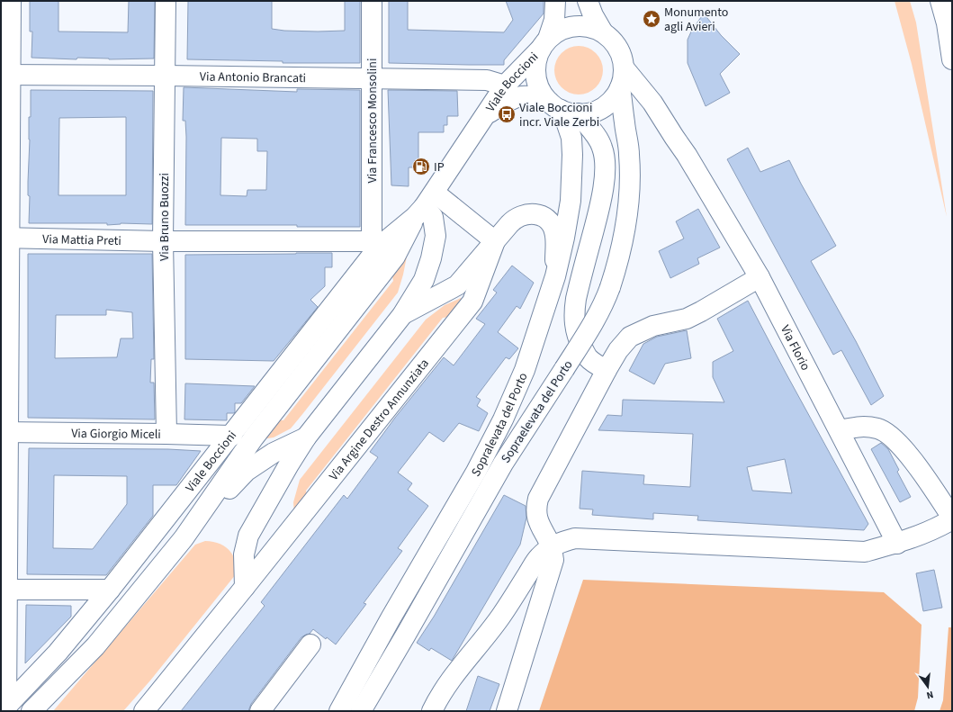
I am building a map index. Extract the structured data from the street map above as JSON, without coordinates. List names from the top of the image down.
{
  "streets": {
    "street": [
      "Via Antonio Brancati",
      "Viale Boccioni",
      "Via Francesco Monsolini",
      "Via Bruno Buozzi",
      "Via Mattia Preti",
      "Via Florio",
      "Sopraelevata del Porto",
      "Via Argine Destro Annunziata",
      "Sopralevata del Porto",
      "Via Giorgio Miceli"
    ]
  },
  "crossings": [
    ["Via Antonio Brancati", "Viale Boccioni"],
    ["Via Antonio Brancati", "Via Francesco Monsolini"],
    ["Via Antonio Brancati", "Via Bruno Buozzi"],
    ["Viale Boccioni", "Via Francesco Monsolini"],
    ["Viale Boccioni", "Via Mattia Preti"],
    ["Viale Boccioni", "Via Florio"],
    ["Viale Boccioni", "Sopraelevata del Porto"],
    ["Viale Boccioni", "Via Argine Destro Annunziata"],
    ["Viale Boccioni", "Sopralevata del Porto"],
    ["Viale Boccioni", "Via Giorgio Miceli"],
    ["Via Francesco Monsolini", "Via Mattia Preti"],
    ["Via Bruno Buozzi", "Via Mattia Preti"],
    ["Via Bruno Buozzi", "Via Giorgio Miceli"],
    ["Via Florio", "Sopraelevata del Porto"],
    ["Via Florio", "Sopralevata del Porto"],
    ["Sopraelevata del Porto", "Sopralevata del Porto"],
    ["Via Argine Destro Annunziata", "Sopralevata del Porto"]
  ],
  "places": {
    "place": ["Monumento agli Avieri"],
    "bus stop": ["Viale Boccioni incr. Viale Zerbi"],
    "fuel station": ["IP"]
  },
  "north": "bottom"
}
